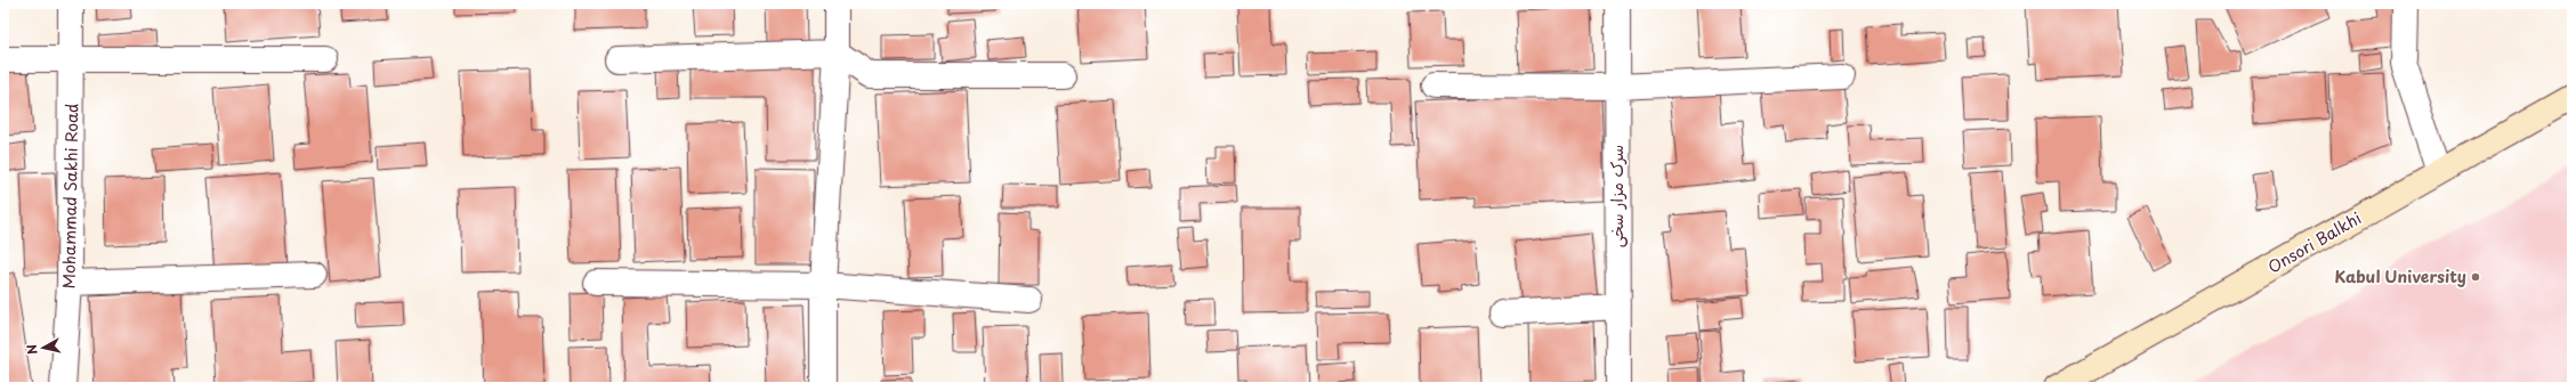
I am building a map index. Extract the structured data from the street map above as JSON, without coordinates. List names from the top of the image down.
{
  "streets": {
    "street": ["Mohammad Sakhi Road", "سرک مزار سخی", "Onsori Balkhi"]
  },
  "places": ["Kabul University"],
  "north": "left"
}
